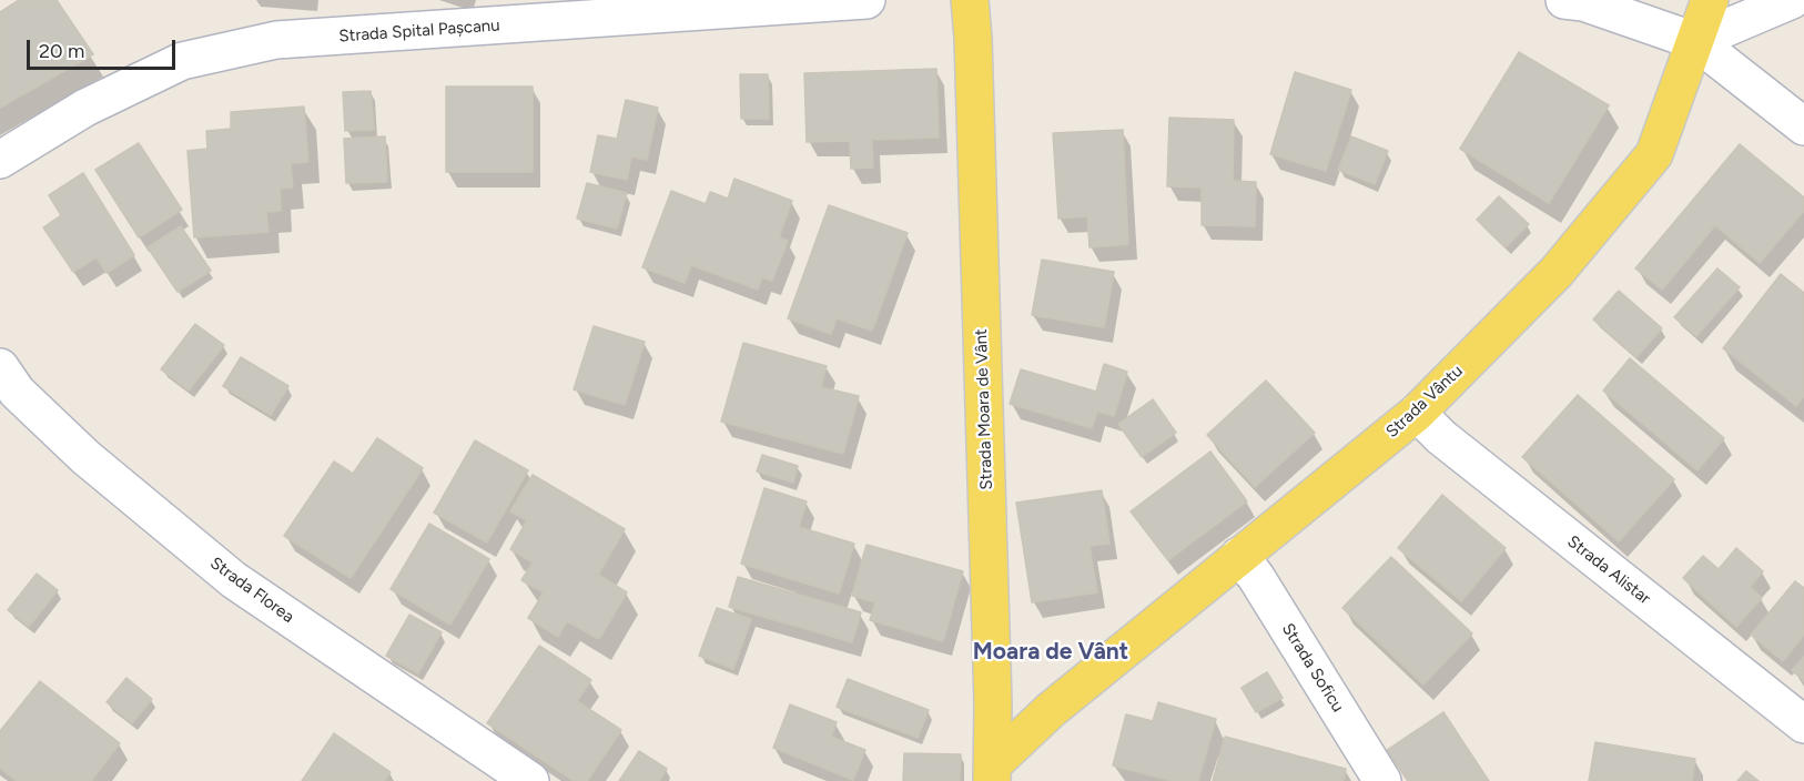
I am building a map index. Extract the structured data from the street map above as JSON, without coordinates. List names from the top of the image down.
{
  "streets": {
    "main road": ["Strada Vântu", "Strada Moara de Vânt"],
    "street": [
      "Strada Spital Pașcanu",
      "Strada Alistar",
      "Strada Florea",
      "Strada Soficu"
    ]
  },
  "crossings": [
    ["Strada Vântu", "Strada Moara de Vânt"],
    ["Strada Vântu", "Strada Alistar"],
    ["Strada Vântu", "Strada Soficu"]
  ],
  "districts": ["Moara de Vânt"],
  "scale_bar": "20 m"
}
